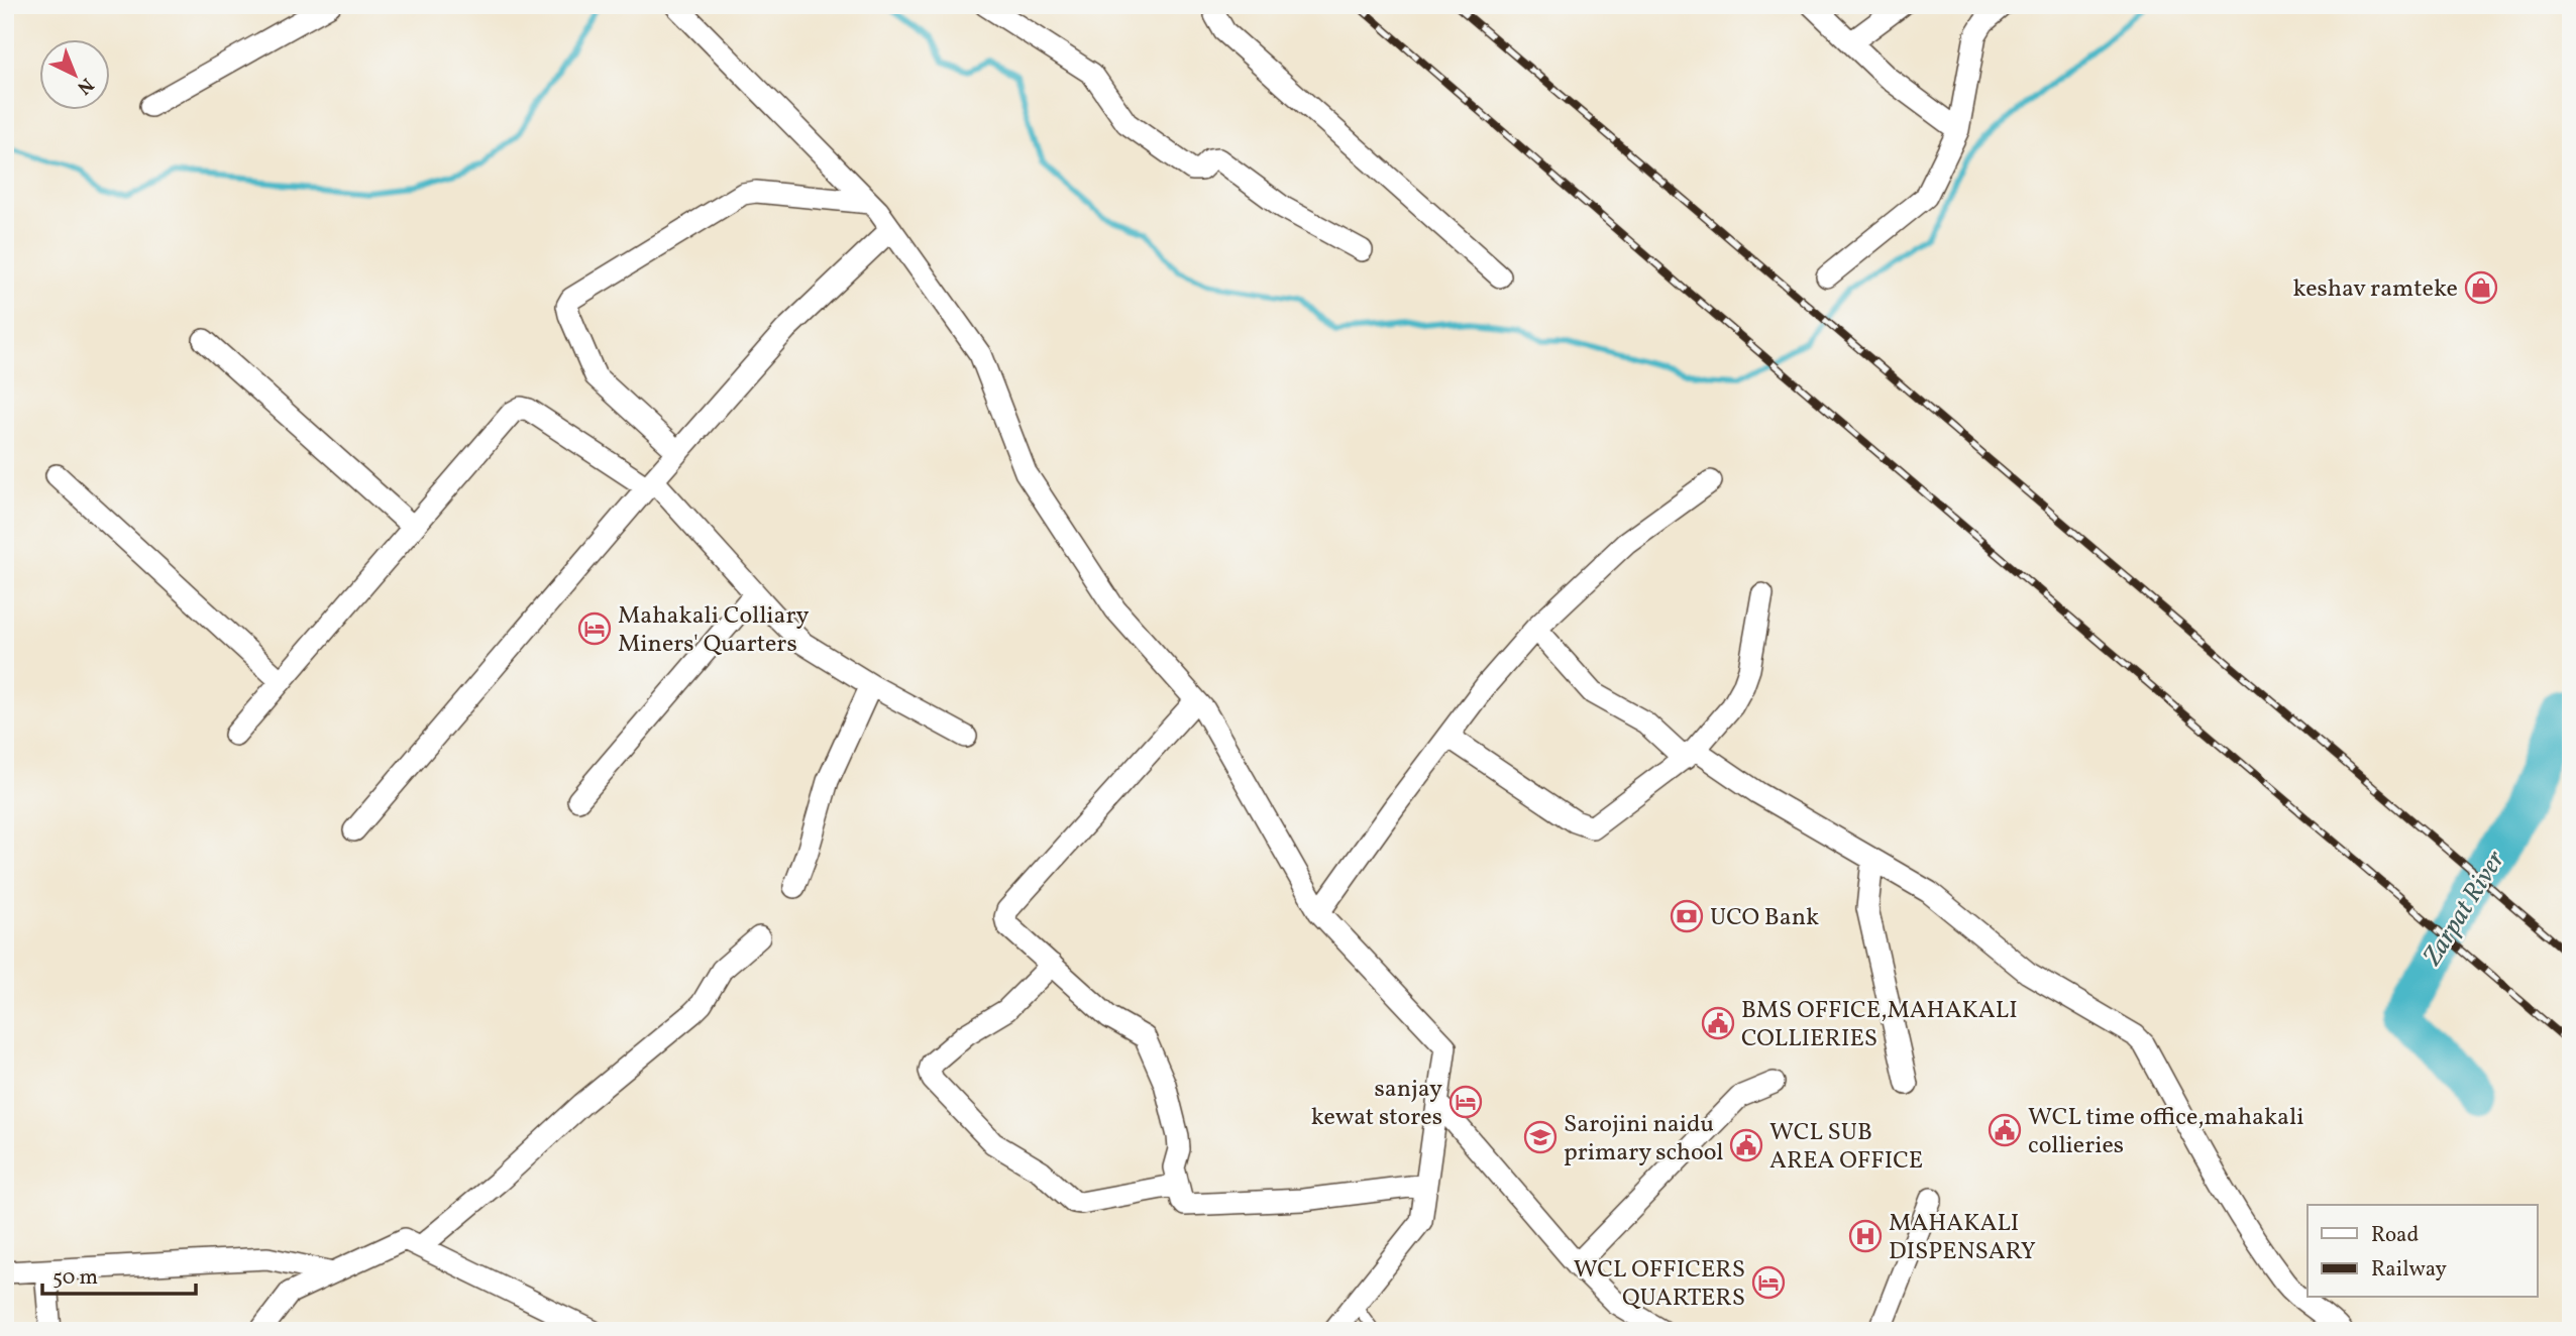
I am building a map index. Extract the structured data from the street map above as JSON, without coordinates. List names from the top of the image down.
{
  "water": ["Zarpat River"],
  "places": {
    "shop": ["keshav ramteke"],
    "hotel": ["Mahakali Colliary Miners' Quarters", "sanjay kewat stores", "WCL OFFICERS QUARTERS"],
    "bank": ["UCO Bank"],
    "public building": ["BMS OFFICE,MAHAKALI COLLIERIES", "WCL time office,mahakali collieries", "WCL SUB AREA OFFICE"],
    "school or university": ["Sarojini naidu primary school"],
    "hospital": ["MAHAKALI DISPENSARY"]
  },
  "legend": ["Road", "Railway"],
  "scale_bar": "50 m",
  "north": "bottom right"
}
